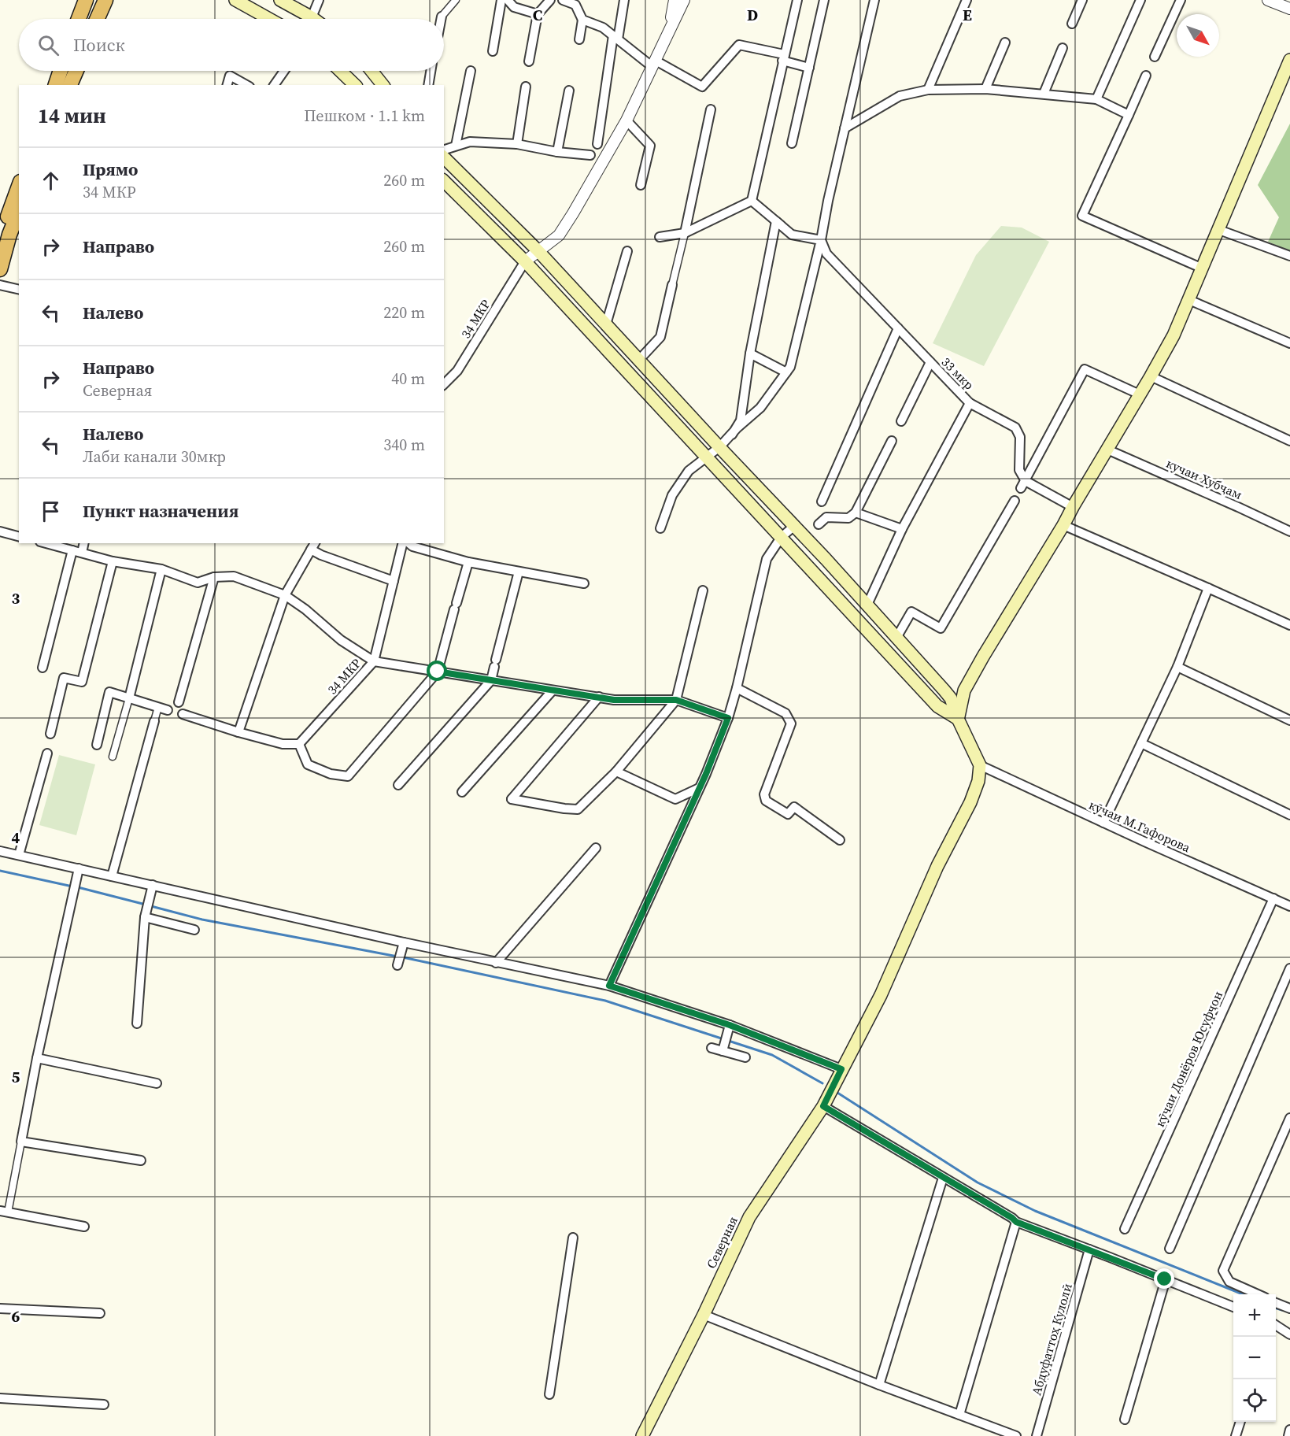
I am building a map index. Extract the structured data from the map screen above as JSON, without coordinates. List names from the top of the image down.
{
  "streets": {
    "main road": ["Северная"],
    "street": [
      "34 МКР",
      "33 мкр",
      "кучаи Хубҷам",
      "кӯчаи М.Гафорова",
      "кӯчаи Донёров Юсуфҷон",
      "Абдуфаттоҳ Кулолӣ"
    ]
  },
  "crossings": [
    ["кӯчаи М.Гафорова", "кӯчаи Донёров Юсуфҷон"],
    ["кӯчаи М.Гафорова", "Северная"]
  ],
  "north": "bottom right",
  "page": {
    "search": "Поиск",
    "heading": ["14 мин", "Пешком · 1.1 km"],
    "list": [
      ["Прямо", "34 МКР", "260 m"],
      ["Направо", "260 m"],
      ["Налево", "220 m"],
      ["Направо", "Северная", "40 m"],
      ["Налево", "Лаби канали 30мкр", "340 m"],
      "Пункт назначения"
    ],
    "map_buttons": ["+", "−"]
  },
  "grid": {
    "columns": ["C", "D", "E"],
    "rows": [
      "3",
      "4",
      "5",
      "6"
    ]
  }
}
